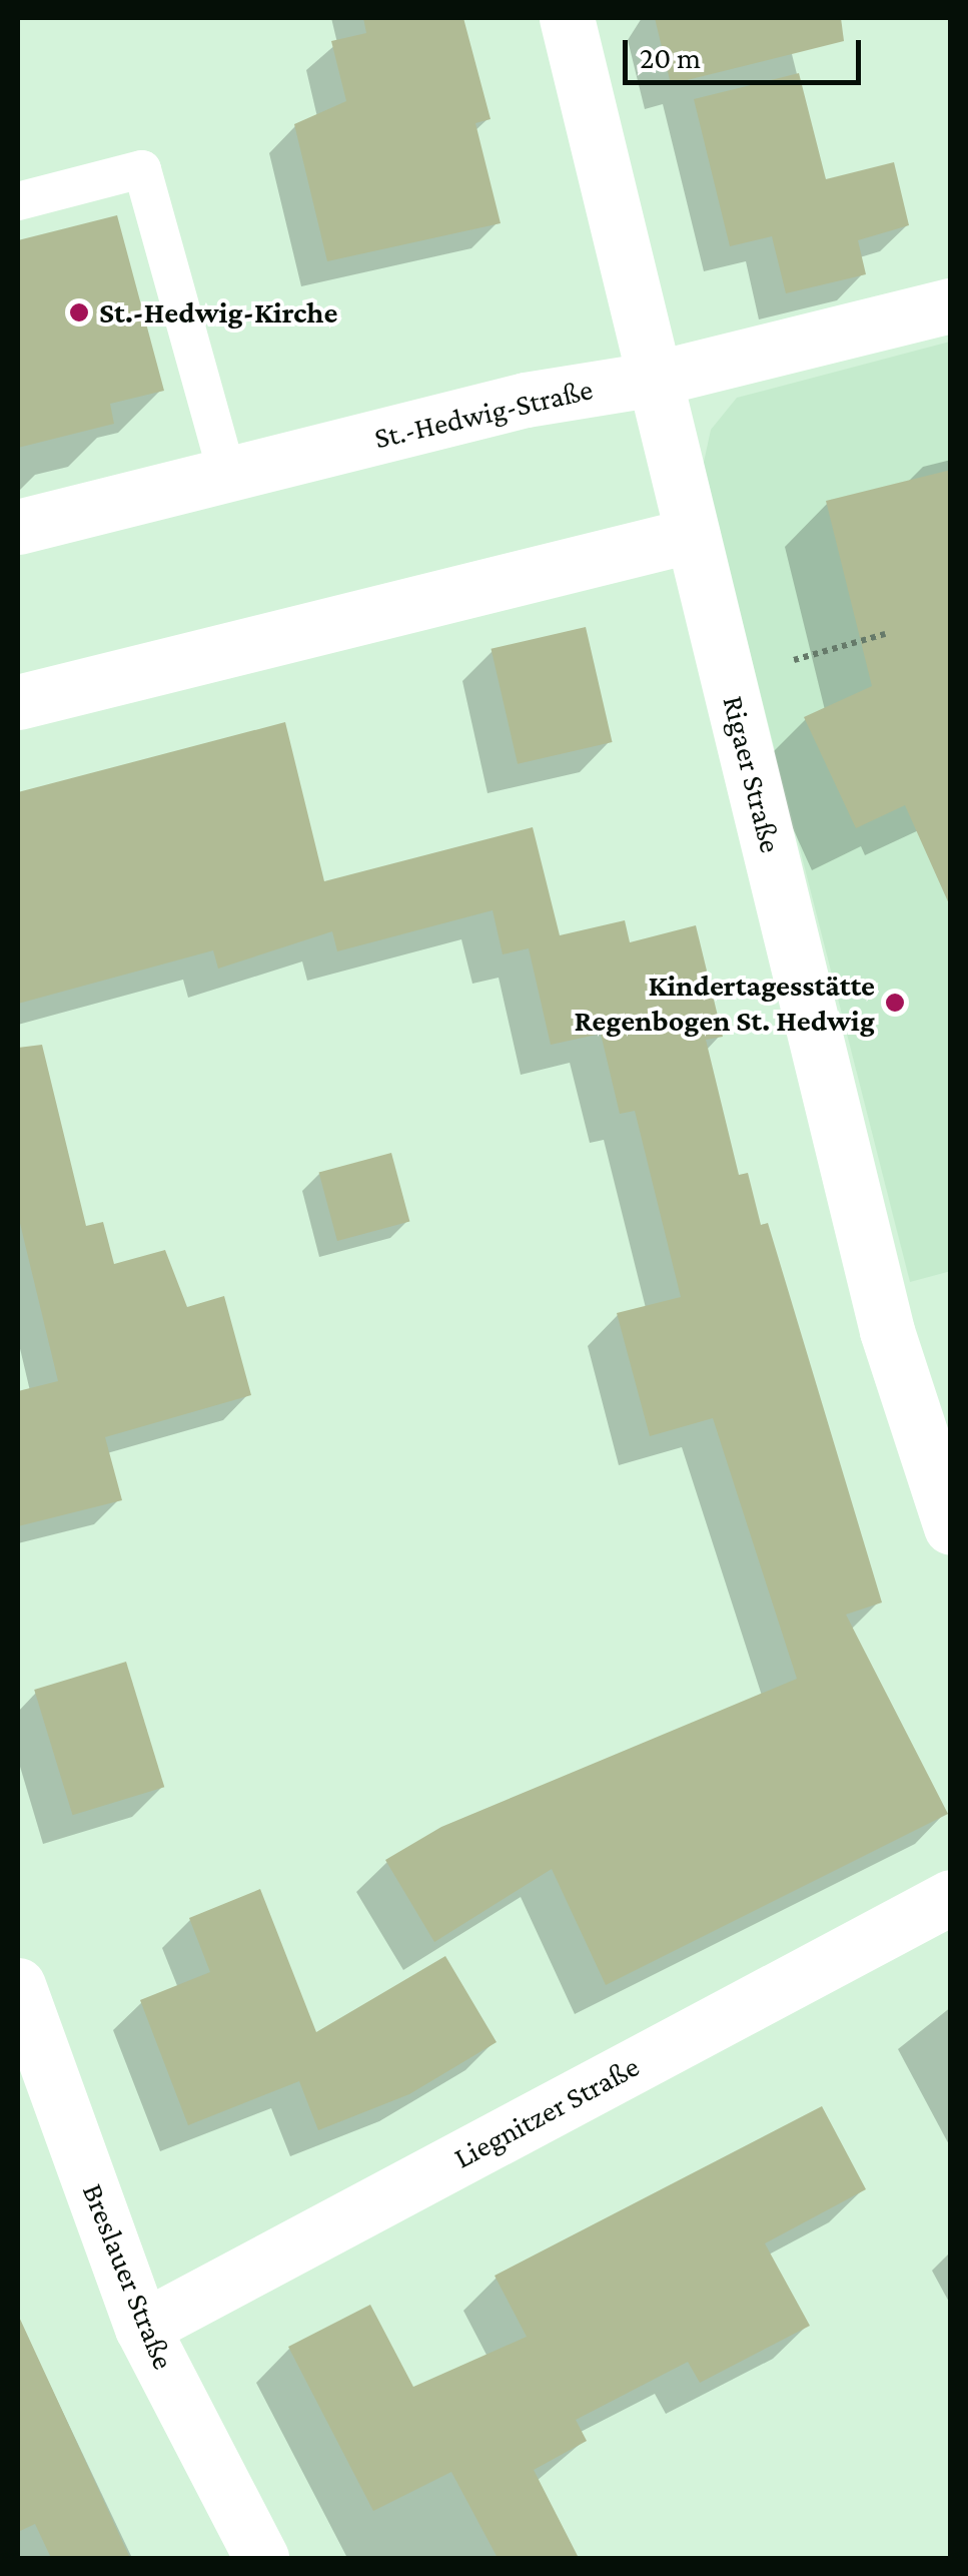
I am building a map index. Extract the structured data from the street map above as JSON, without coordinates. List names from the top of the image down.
{
  "streets": {
    "street": [
      "St.-Hedwig-Straße",
      "Rigaer Straße",
      "Liegnitzer Straße",
      "Breslauer Straße"
    ]
  },
  "crossings": [
    ["St.-Hedwig-Straße", "Rigaer Straße"],
    ["Liegnitzer Straße", "Breslauer Straße"]
  ],
  "places": ["St.-Hedwig-Kirche", "Kindertagesstätte Regenbogen St. Hedwig"],
  "scale_bar": "20 m"
}
